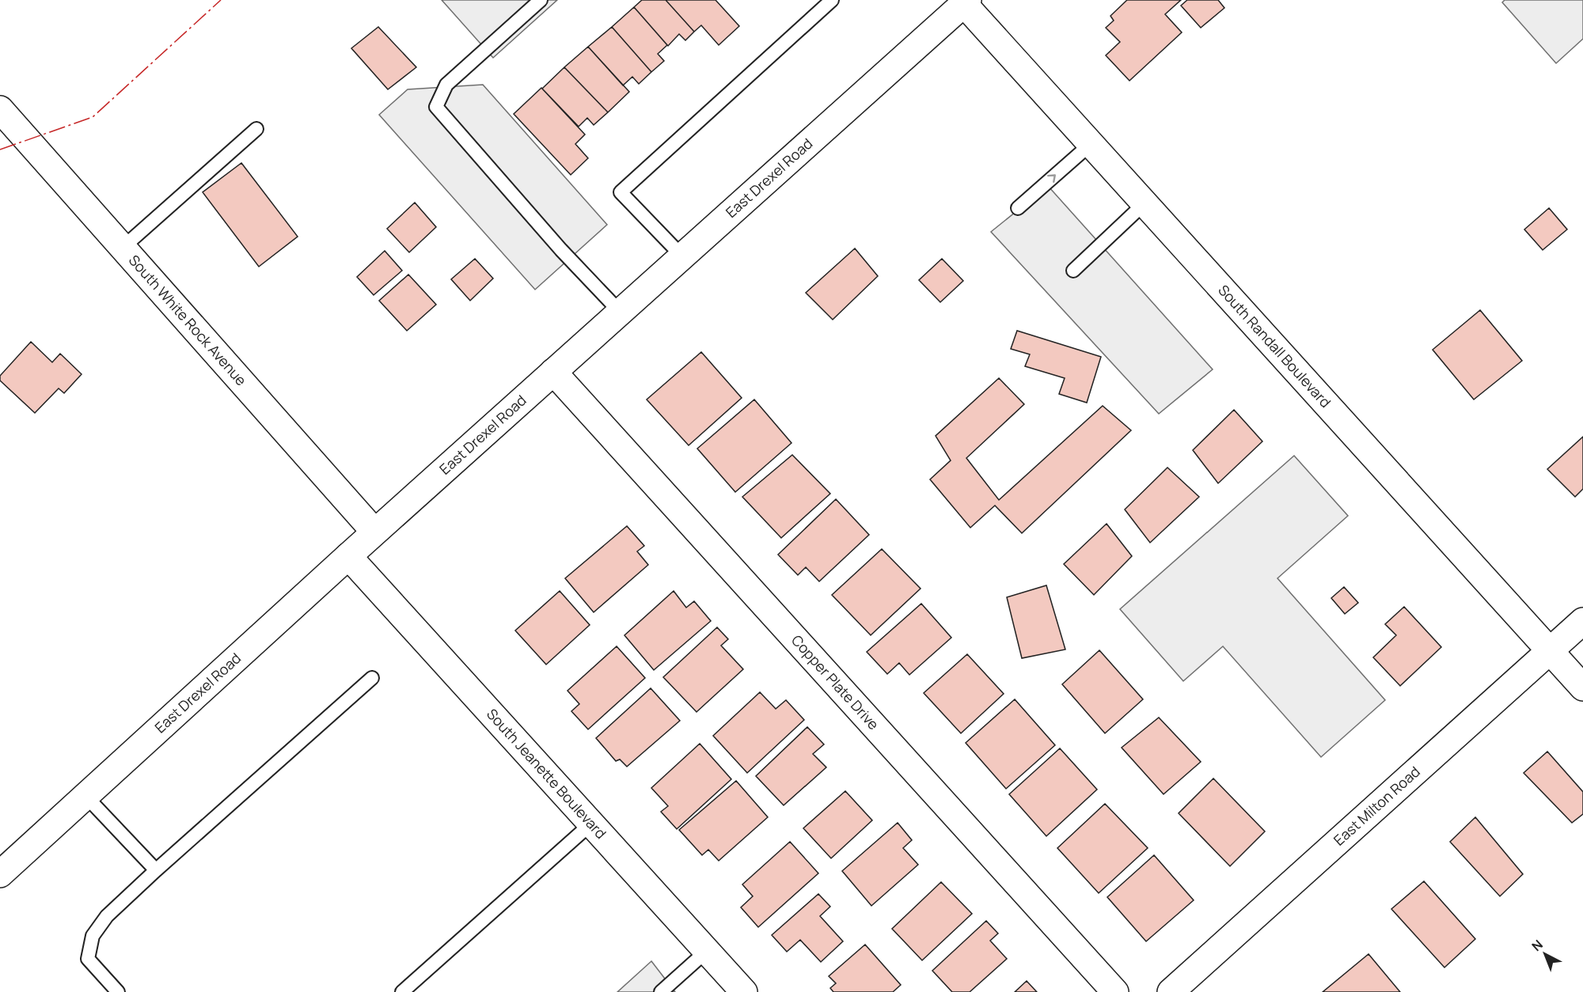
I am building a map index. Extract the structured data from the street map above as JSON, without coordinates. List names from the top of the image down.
{
  "streets": {
    "street": [
      "East Drexel Road",
      "South White Rock Avenue",
      "South Randall Boulevard",
      "Copper Plate Drive",
      "South Jeanette Boulevard",
      "East Milton Road"
    ]
  },
  "crossings": [
    ["East Drexel Road", "South White Rock Avenue"],
    ["East Drexel Road", "South Randall Boulevard"],
    ["East Drexel Road", "Copper Plate Drive"],
    ["East Drexel Road", "South Jeanette Boulevard"],
    ["South Randall Boulevard", "East Milton Road"]
  ],
  "north": "top left"
}
